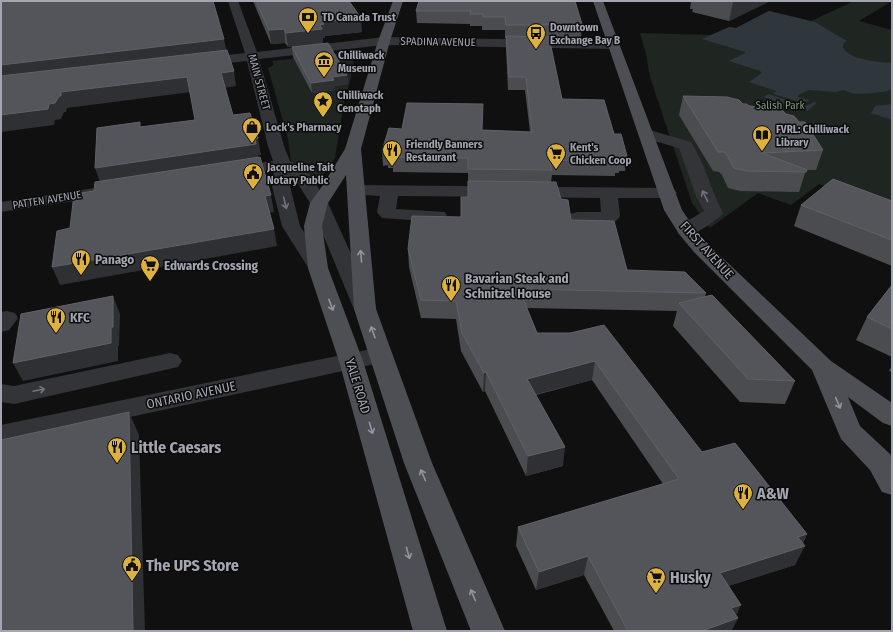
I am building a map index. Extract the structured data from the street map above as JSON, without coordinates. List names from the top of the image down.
{
  "streets": {
    "main road": ["FIRST AVENUE", "YALE ROAD"],
    "street": [
      "SPADINA AVENUE",
      "MAIN STREET",
      "PATTEN AVENUE",
      "ONTARIO AVENUE"
    ]
  },
  "crossings": [
    ["SPADINA AVENUE", "MAIN STREET"],
    ["SPADINA AVENUE", "FIRST AVENUE"],
    ["SPADINA AVENUE", "YALE ROAD"],
    ["MAIN STREET", "YALE ROAD"],
    ["YALE ROAD", "ONTARIO AVENUE"]
  ],
  "parks": ["Salish Park"],
  "places": {
    "bank": ["TD Canada Trust"],
    "bus stop": ["Downtown Exchange Bay B"],
    "museum": ["Chilliwack Museum"],
    "place": ["Chilliwack Cenotaph"],
    "shop": ["Lock's Pharmacy"],
    "library": ["FVRL: Chilliwack Library"],
    "restaurant": [
      "Friendly Banners Restaurant",
      "Panago",
      "Bavarian Steak and Schnitzel House",
      "KFC",
      "Little Caesars",
      "A&W"
    ],
    "supermarket": ["Kent's Chicken Coop", "Edwards Crossing", "Husky"],
    "public building": ["Jacqueline Tait Notary Public", "The UPS Store"]
  }
}
